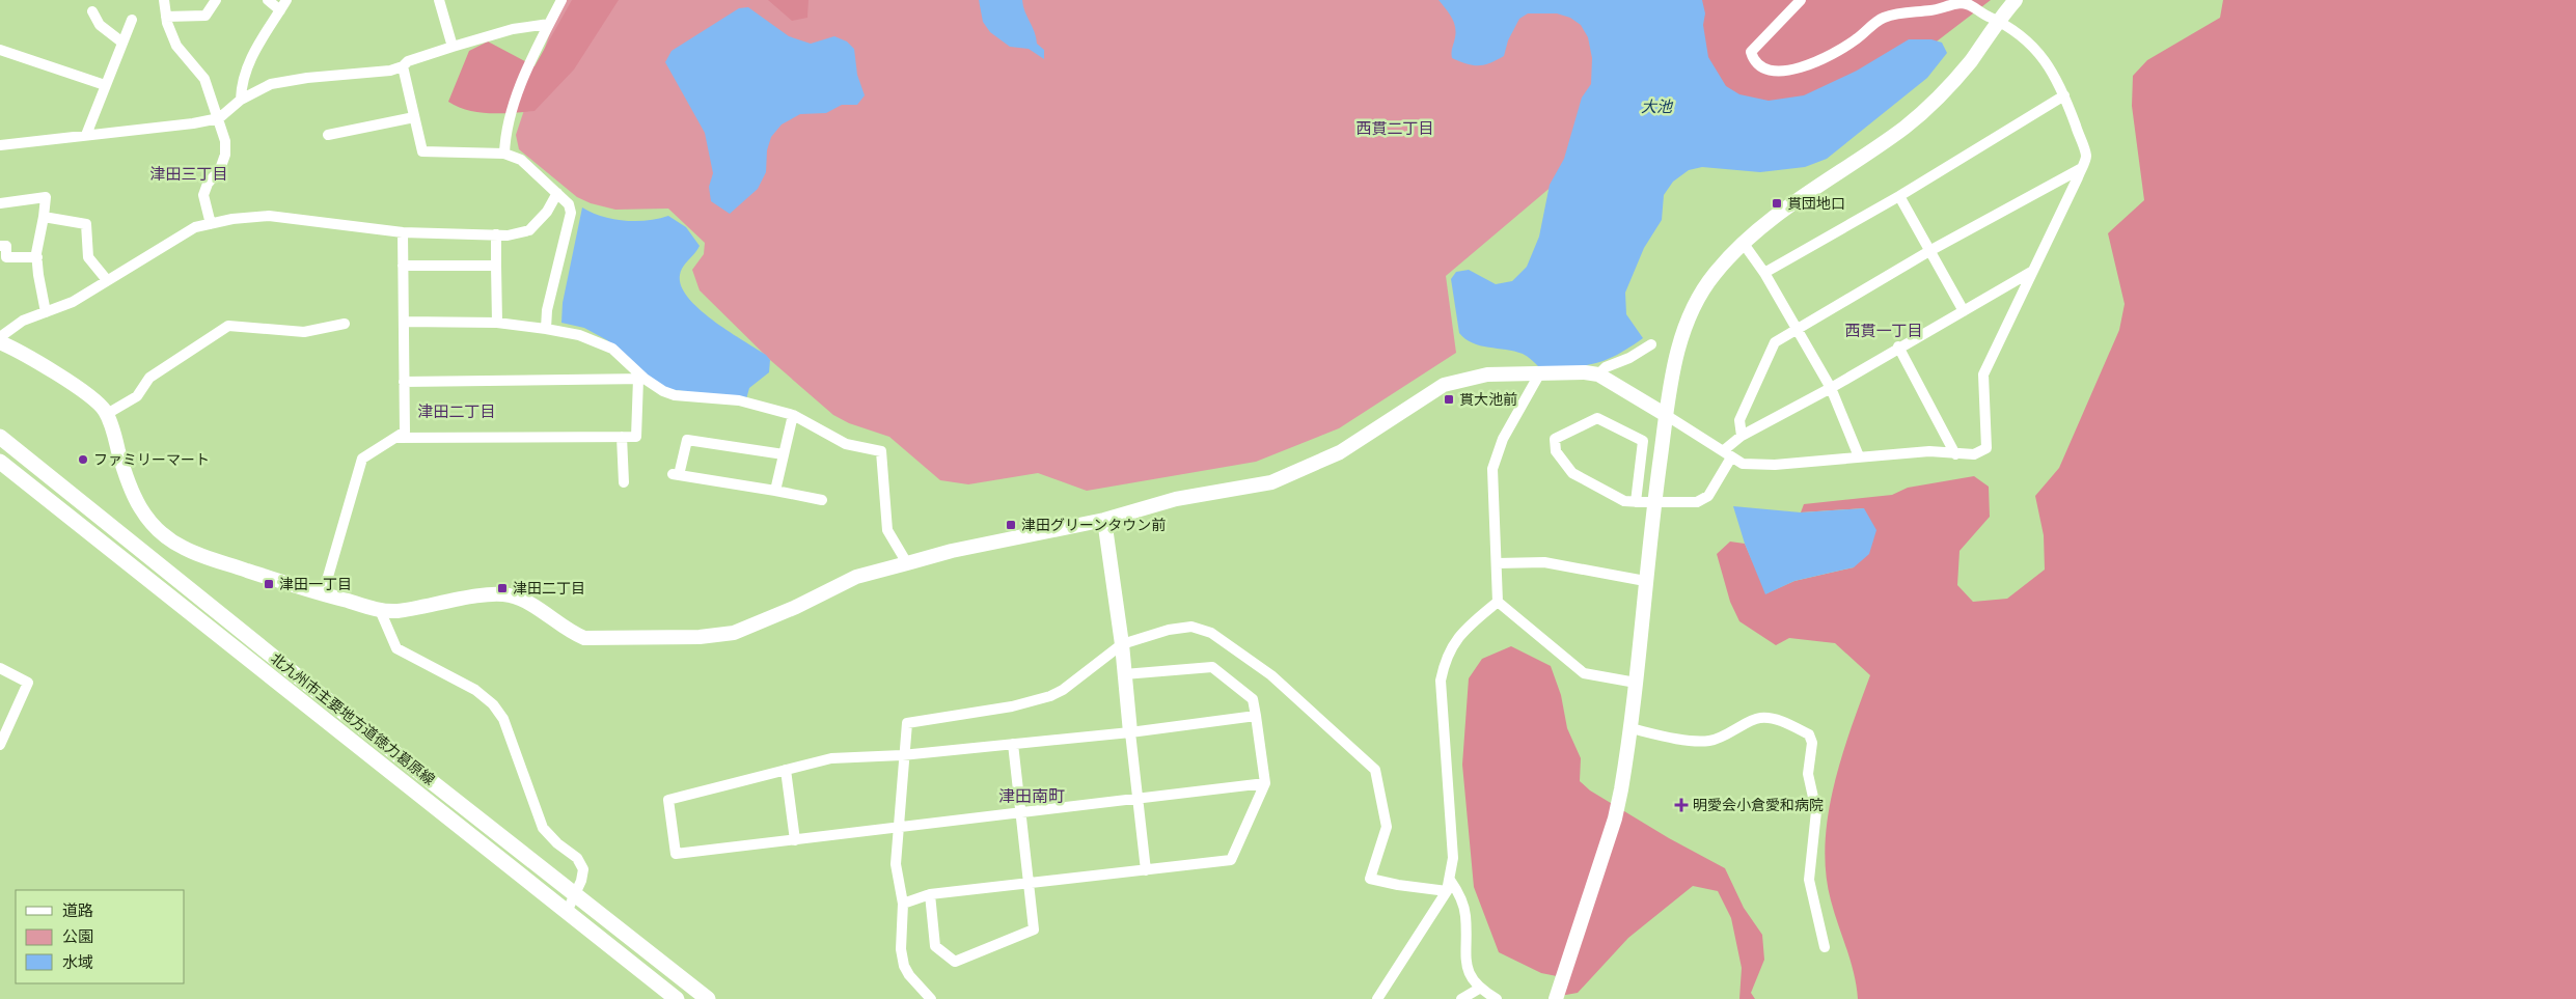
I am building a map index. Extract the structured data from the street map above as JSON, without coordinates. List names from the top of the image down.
{
  "streets": {
    "main road": ["北九州市主要地方道徳力葛原線"]
  },
  "districts": [
    "西貫二丁目",
    "津田三丁目",
    "西貫一丁目",
    "津田二丁目",
    "津田南町"
  ],
  "water": ["大池"],
  "places": {
    "transit": [
      "貫団地口",
      "貫大池前",
      "津田グリーンタウン前",
      "津田一丁目",
      "津田二丁目"
    ],
    "other": ["ファミリーマート"],
    "health": ["明愛会小倉愛和病院"]
  },
  "legend": ["道路", "公園", "水域"]
}
